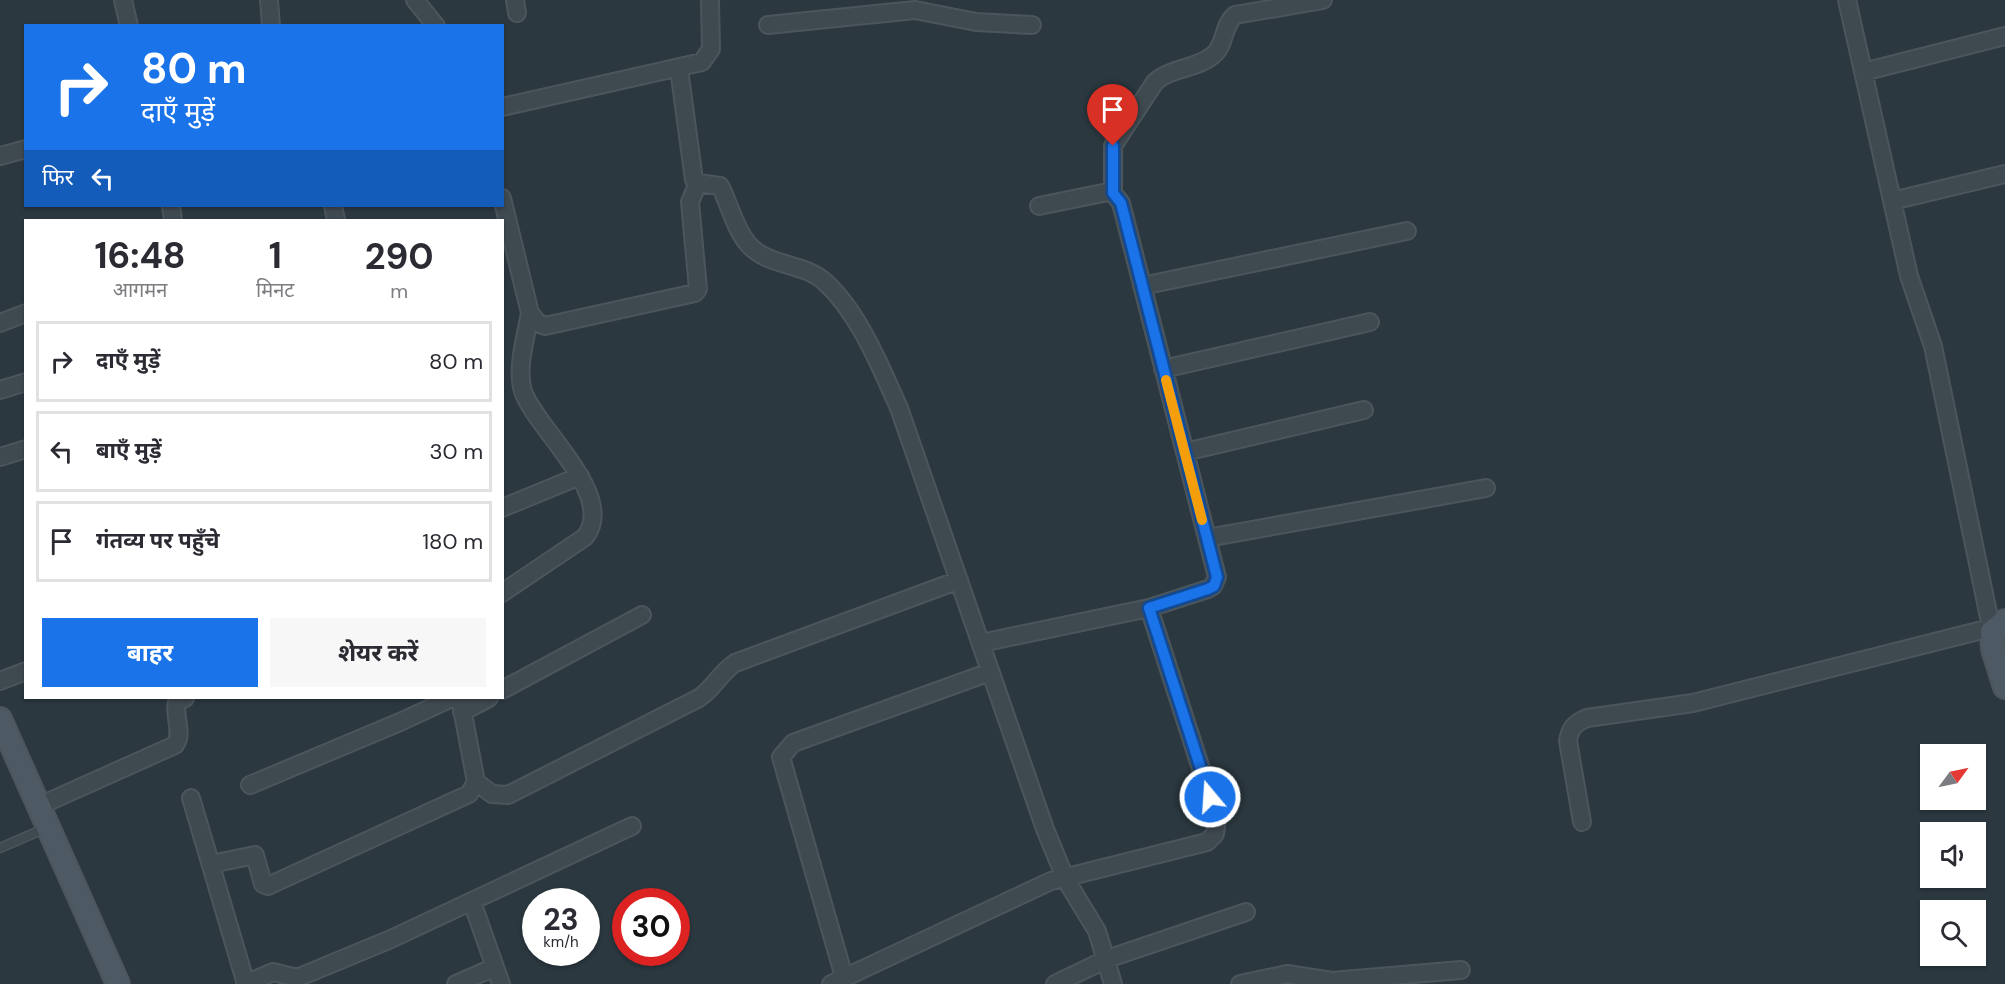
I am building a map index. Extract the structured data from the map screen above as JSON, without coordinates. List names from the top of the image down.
{
  "north": "top right",
  "page": {
    "turn": ["80 m", "दाएँ मुड़ें"],
    "then": "फिर",
    "eta": [
      "16:48",
      "आगमन",
      "1",
      "मिनट",
      "290",
      "m"
    ],
    "list": [
      {
        "name": "दाएँ मुड़ें",
        "value": "80 m"
      },
      {
        "name": "बाएँ मुड़ें",
        "value": "30 m"
      },
      {
        "name": "गंतव्य पर पहुँचे",
        "value": "180 m"
      }
    ],
    "buttons": ["बाहर", "शेयर करें"],
    "speed": "23 km/h",
    "limit": "30"
  }
}
